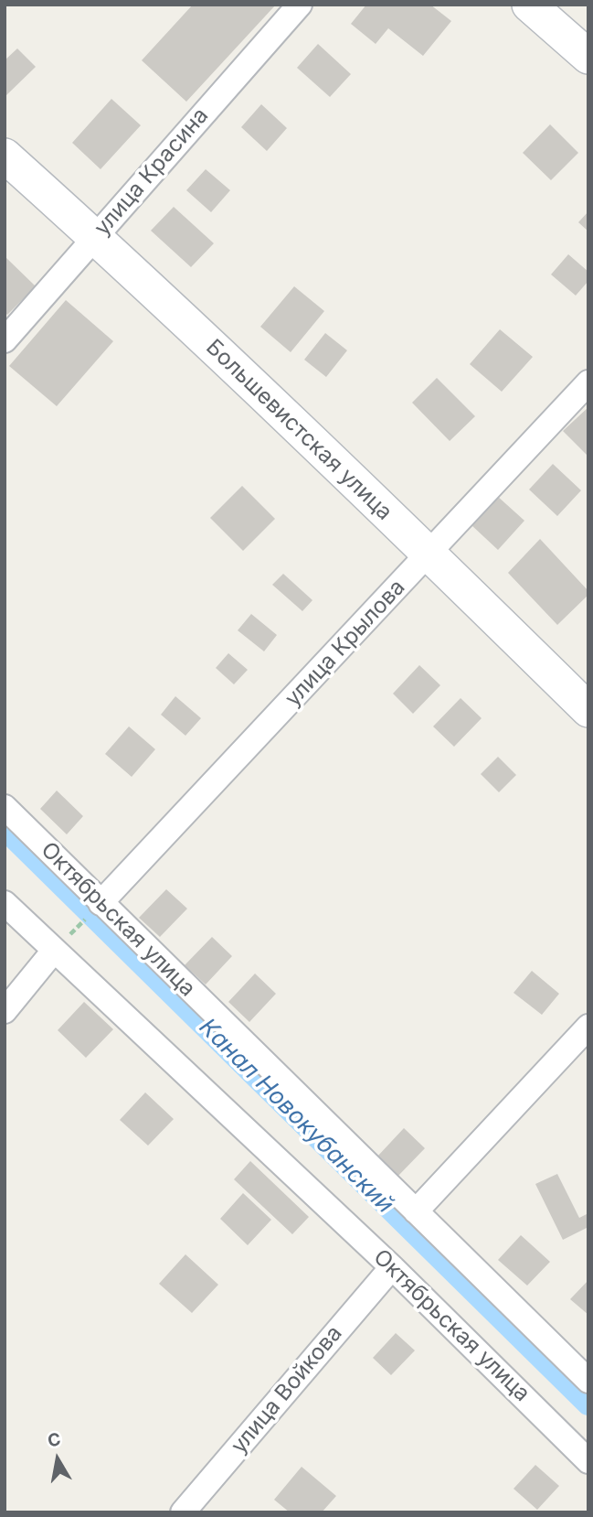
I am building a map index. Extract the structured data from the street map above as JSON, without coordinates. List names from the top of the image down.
{
  "streets": {
    "street": [
      "улица Красина",
      "Большевистская улица",
      "улица Крылова",
      "Октябрьская улица",
      "улица Войкова"
    ]
  },
  "crossings": [
    ["улица Красина", "Большевистская улица"],
    ["Большевистская улица", "улица Крылова"],
    ["улица Крылова", "Октябрьская улица"],
    ["Октябрьская улица", "улица Войкова"]
  ],
  "water": ["Канал Новокубанский"],
  "north": "top"
}
